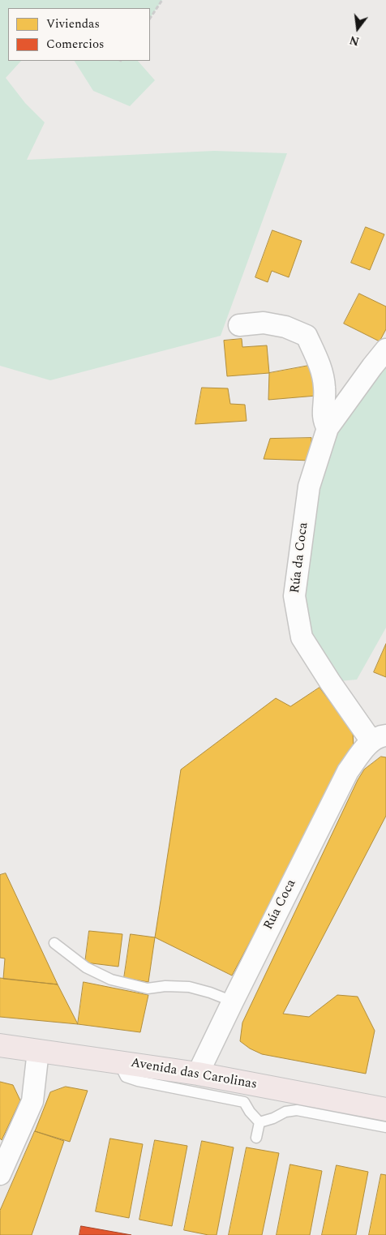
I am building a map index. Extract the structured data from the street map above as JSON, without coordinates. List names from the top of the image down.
{
  "streets": {
    "main road": ["Avenida das Carolinas"],
    "street": ["Rúa da Coca", "Rúa Coca"]
  },
  "crossings": [
    ["Rúa da Coca", "Rúa Coca"],
    ["Rúa Coca", "Avenida das Carolinas"]
  ],
  "legend": ["Viviendas", "Comercios"],
  "north": "bottom"
}
